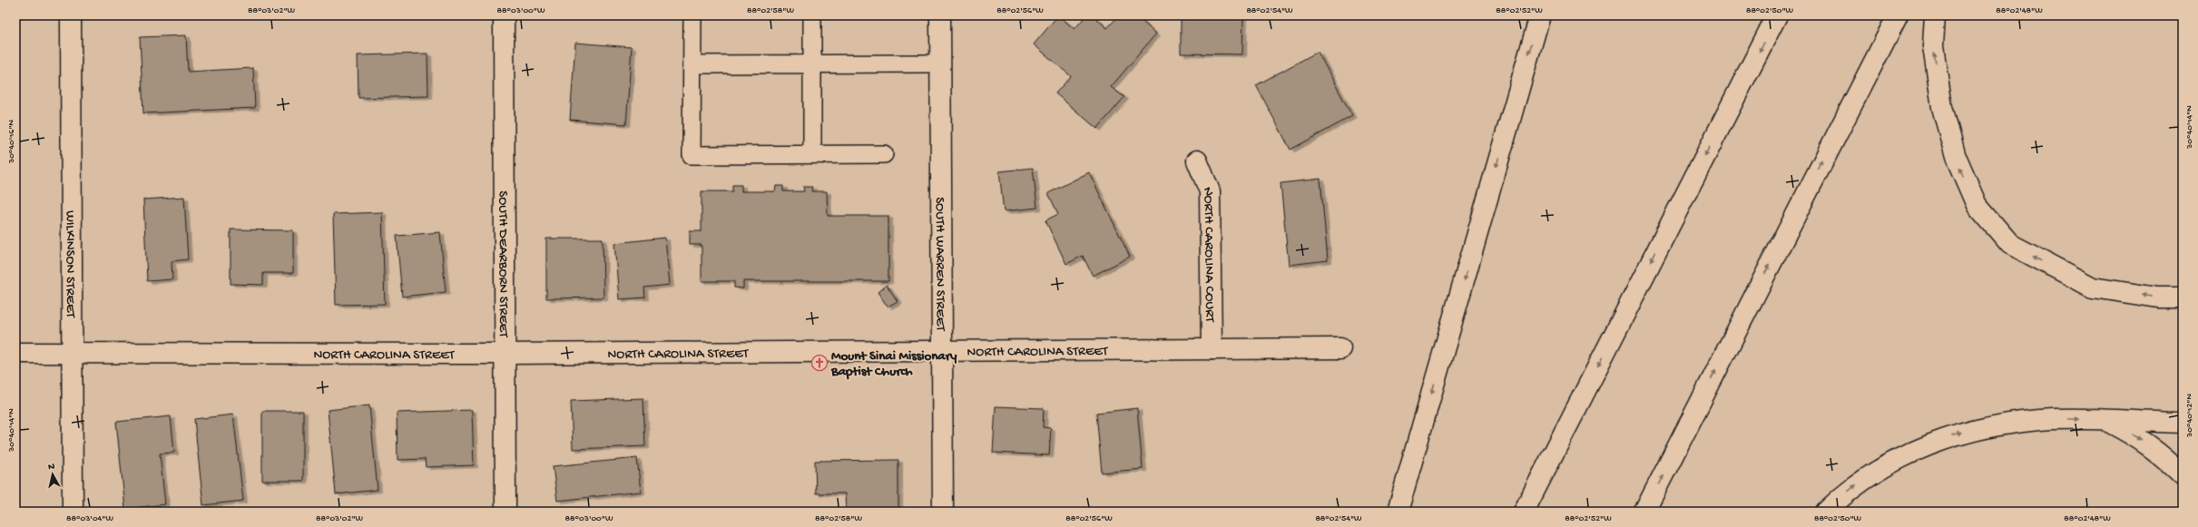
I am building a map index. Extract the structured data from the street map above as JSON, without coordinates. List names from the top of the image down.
{
  "streets": {
    "main road": [
      "NORTH CAROLINA COURT",
      "WILKINSON STREET",
      "SOUTH DEARBORN STREET",
      "SOUTH WARREN STREET",
      "NORTH CAROLINA STREET"
    ]
  },
  "crossings": [
    ["NORTH CAROLINA COURT", "NORTH CAROLINA STREET"],
    ["WILKINSON STREET", "NORTH CAROLINA STREET"],
    ["SOUTH DEARBORN STREET", "NORTH CAROLINA STREET"],
    ["SOUTH WARREN STREET", "NORTH CAROLINA STREET"]
  ],
  "places": {
    "church": ["Mount Sinai Missionary Baptist Church"]
  },
  "north": "top",
  "coordinates": [
    "88°03'02\"W",
    "88°03'00\"W",
    "88°02'58\"W",
    "88°02'56\"W",
    "88°02'54\"W",
    "88°02'52\"W",
    "88°02'50\"W",
    "88°02'48\"W",
    "30°40'14\"N",
    "30°40'16\"N",
    "30°40'12\"N",
    "88°03'04\"W"
  ]
}
